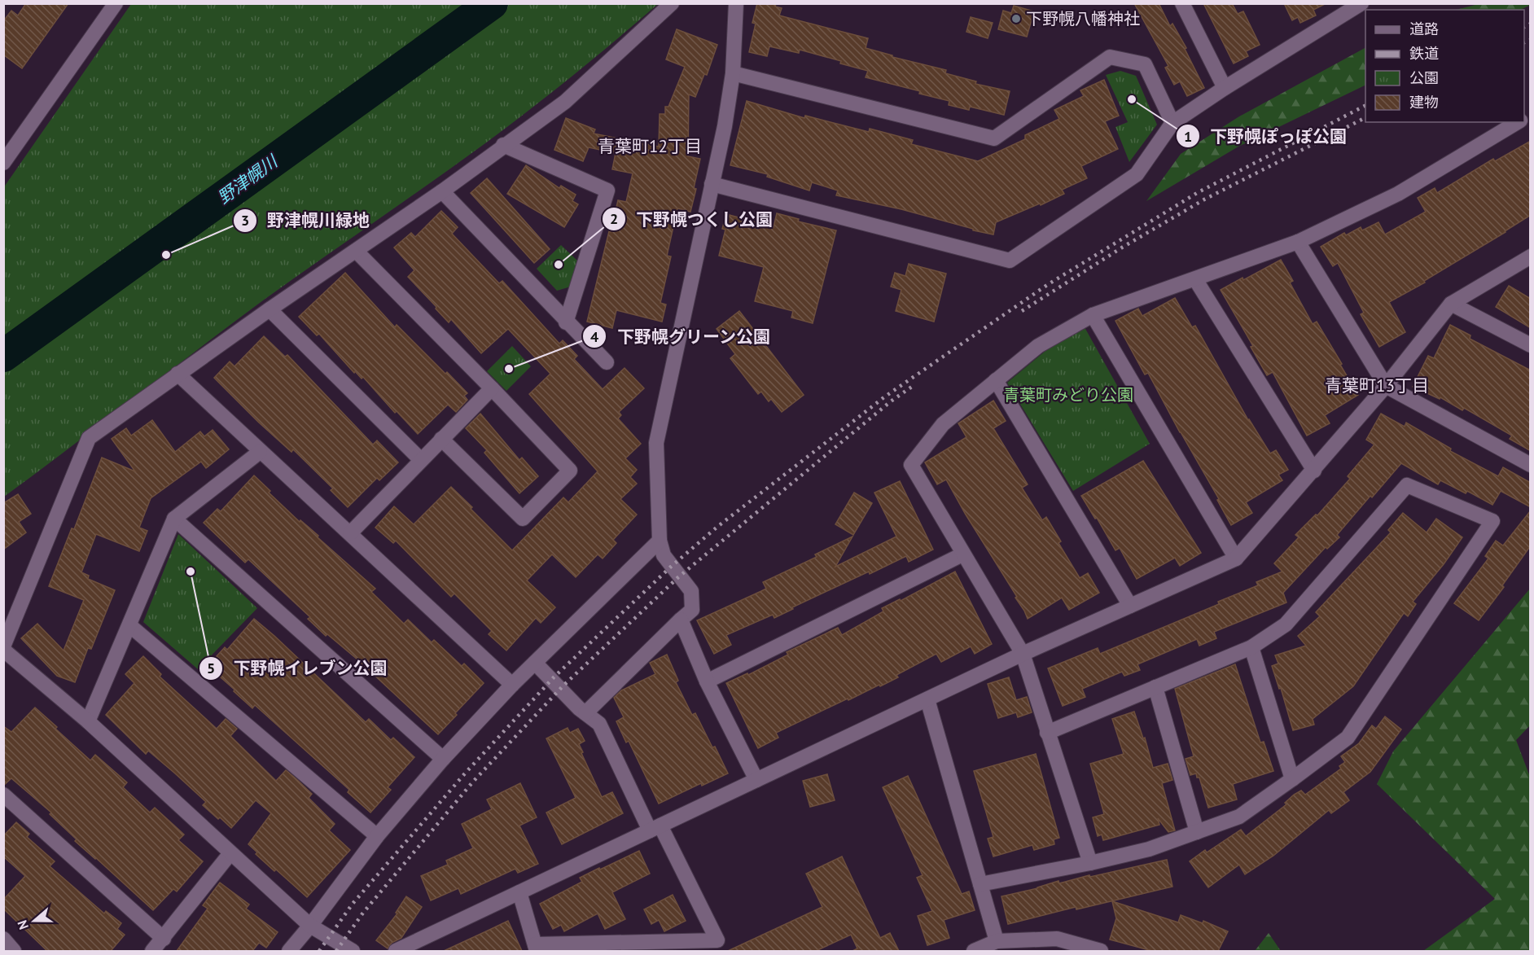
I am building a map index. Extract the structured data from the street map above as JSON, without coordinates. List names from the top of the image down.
{
  "districts": ["青葉町12丁目", "青葉町13丁目"],
  "water": ["野津幌川"],
  "parks": ["青葉町みどり公園"],
  "places": [
    "下野幌八幡神社",
    "下野幌ぽっぽ公園",
    "野津幌川緑地",
    "下野幌つくし公園",
    "下野幌グリーン公園",
    "下野幌イレブン公園"
  ],
  "legend": [
    "道路",
    "鉄道",
    "公園",
    "建物"
  ],
  "north": "left"
}
